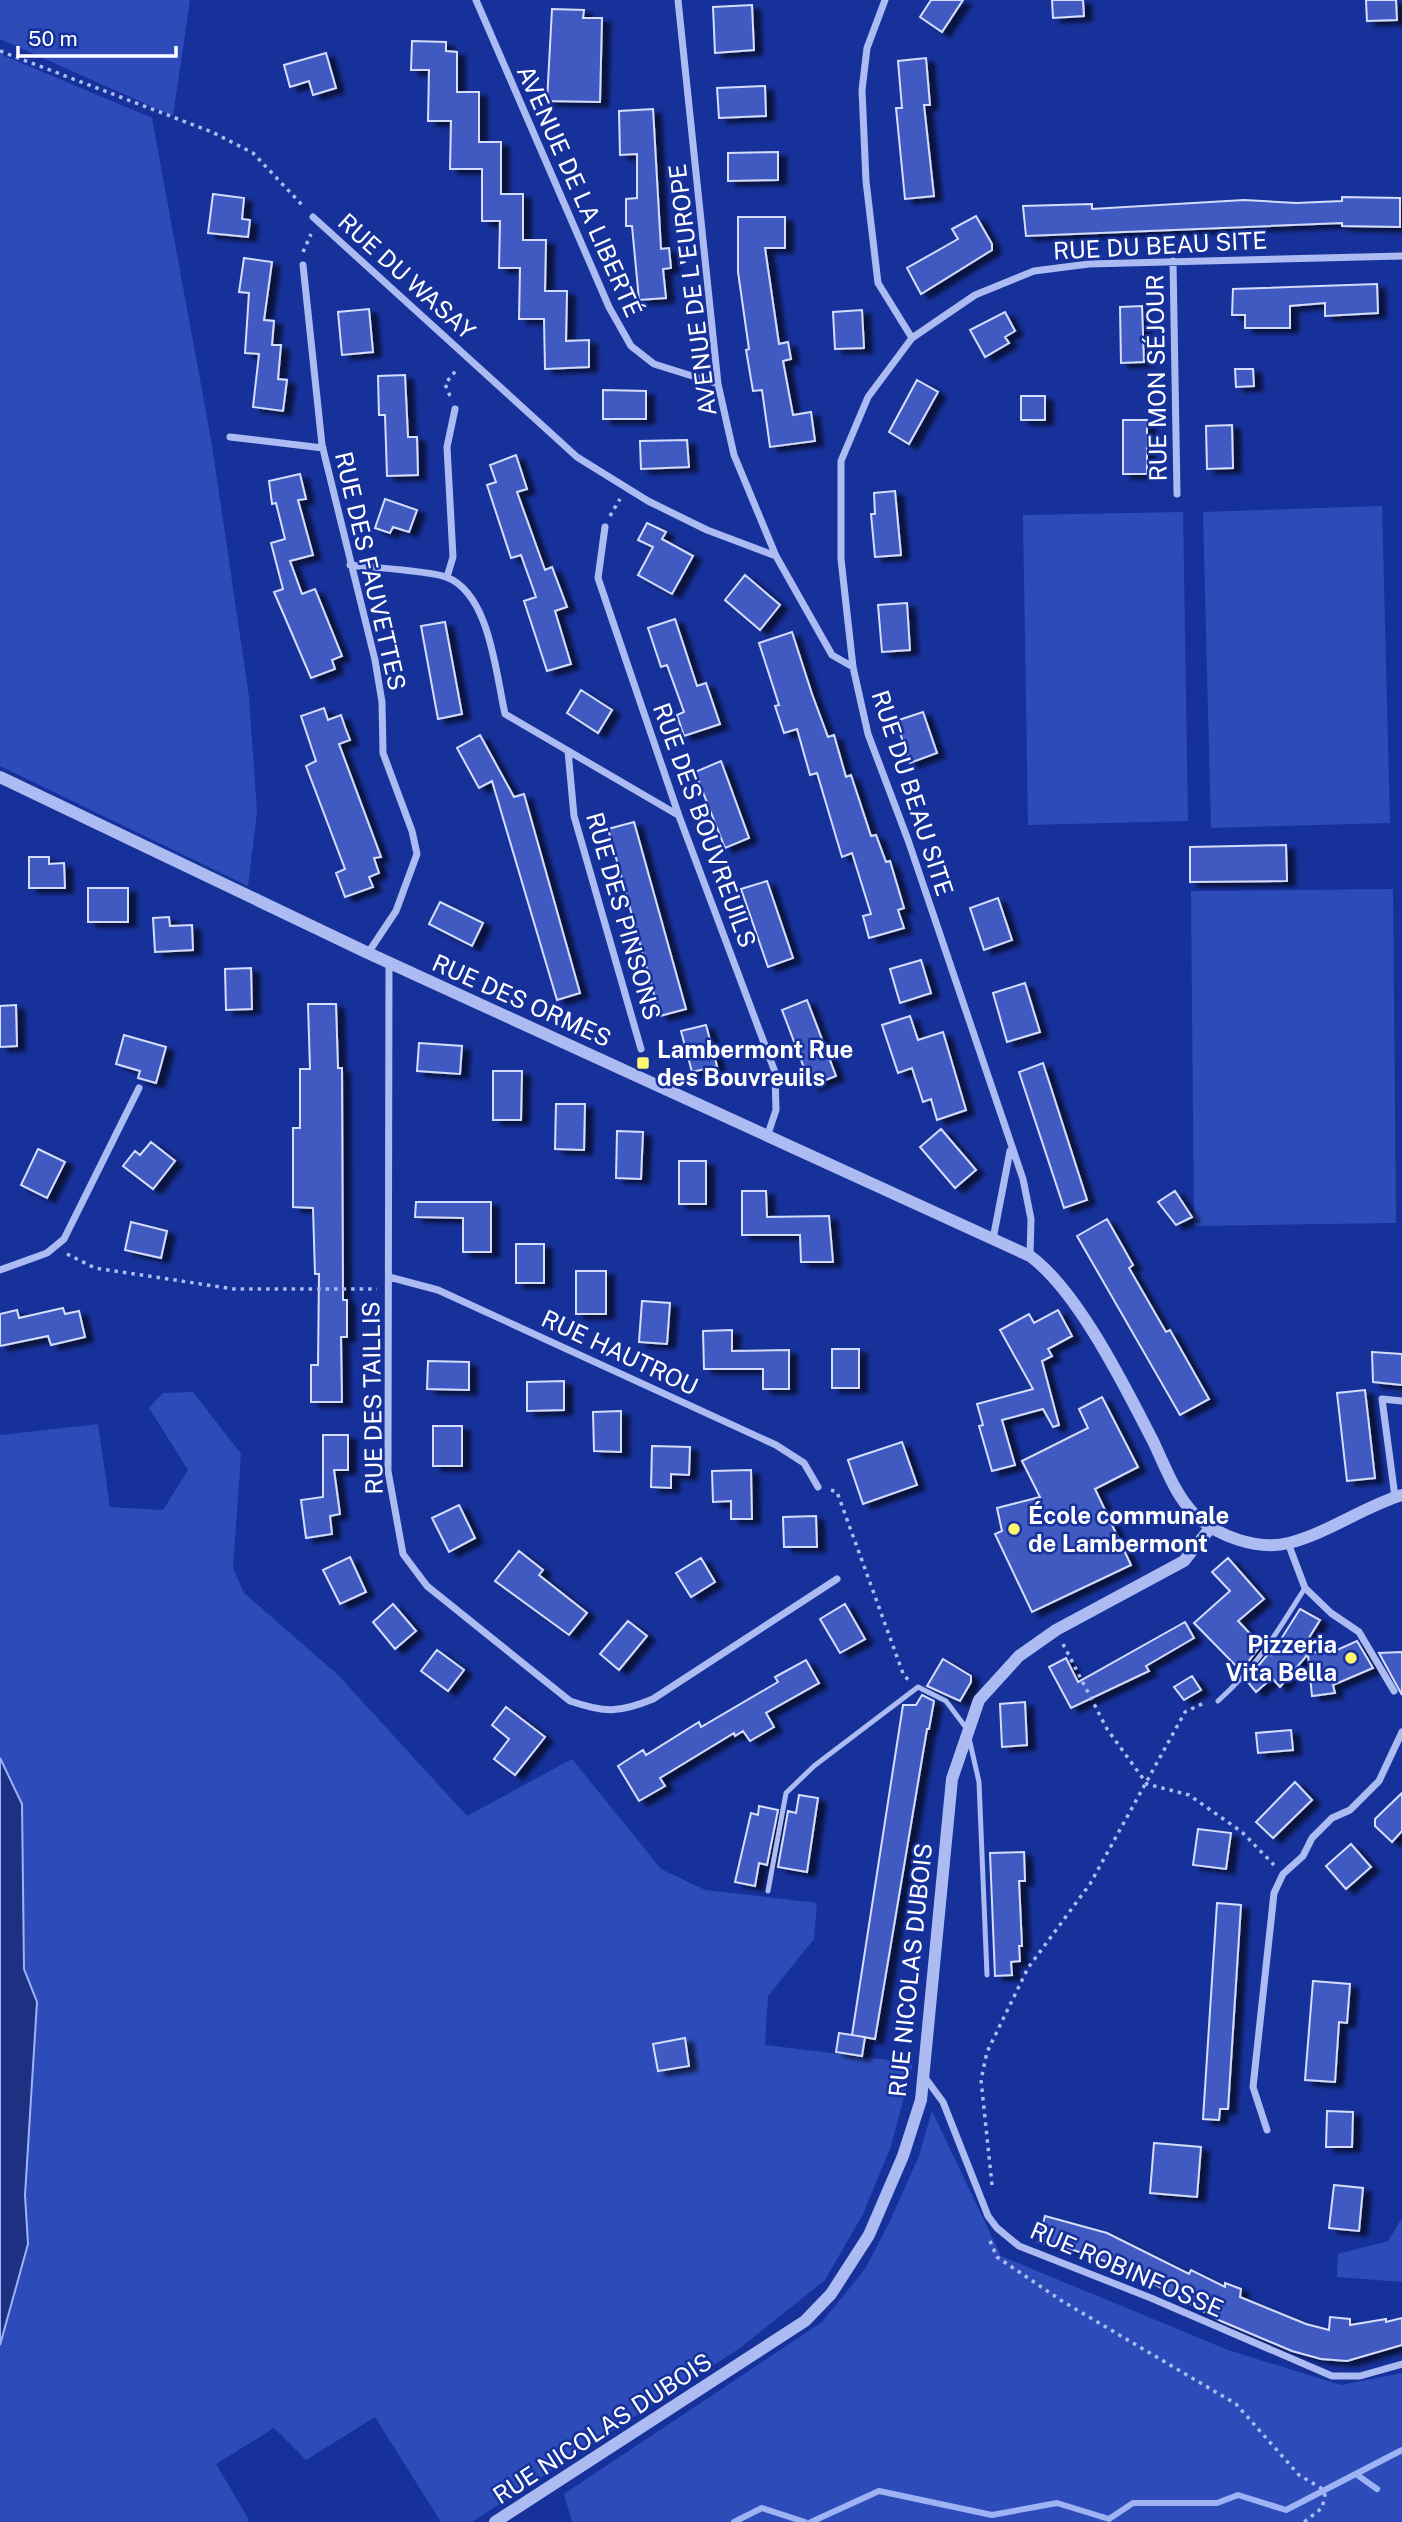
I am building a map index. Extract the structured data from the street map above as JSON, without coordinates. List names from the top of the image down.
{
  "streets": {
    "street": [
      "AVENUE DE LA LIBERTÉ",
      "RUE DU BEAU SITE",
      "RUE DU WASAY",
      "AVENUE DE L'EUROPE",
      "RUE MON SÉJOUR",
      "RUE DES FAUVETTES",
      "RUE DES BOUVREUILS",
      "RUE DES PINSONS",
      "RUE DES ORMES",
      "RUE HAUTROU",
      "RUE DES TAILLIS",
      "RUE NICOLAS DUBOIS",
      "RUE ROBINFOSSE"
    ]
  },
  "crossings": [
    ["AVENUE DE LA LIBERTÉ", "AVENUE DE L'EUROPE"],
    ["RUE DU BEAU SITE", "AVENUE DE L'EUROPE"],
    ["RUE DU BEAU SITE", "RUE MON SÉJOUR"],
    ["RUE DU BEAU SITE", "RUE DES ORMES"],
    ["RUE DU WASAY", "AVENUE DE L'EUROPE"],
    ["RUE DES FAUVETTES", "RUE DES ORMES"],
    ["RUE DES BOUVREUILS", "RUE DES PINSONS"],
    ["RUE DES BOUVREUILS", "RUE DES ORMES"],
    ["RUE DES ORMES", "RUE DES TAILLIS"],
    ["RUE DES ORMES", "RUE NICOLAS DUBOIS"],
    ["RUE HAUTROU", "RUE DES TAILLIS"],
    ["RUE NICOLAS DUBOIS", "RUE ROBINFOSSE"]
  ],
  "places": {
    "transit": ["Lambermont Rue des Bouvreuils"],
    "other": ["École communale de Lambermont", "Pizzeria Vita Bella"]
  },
  "scale_bar": "50 m"
}
